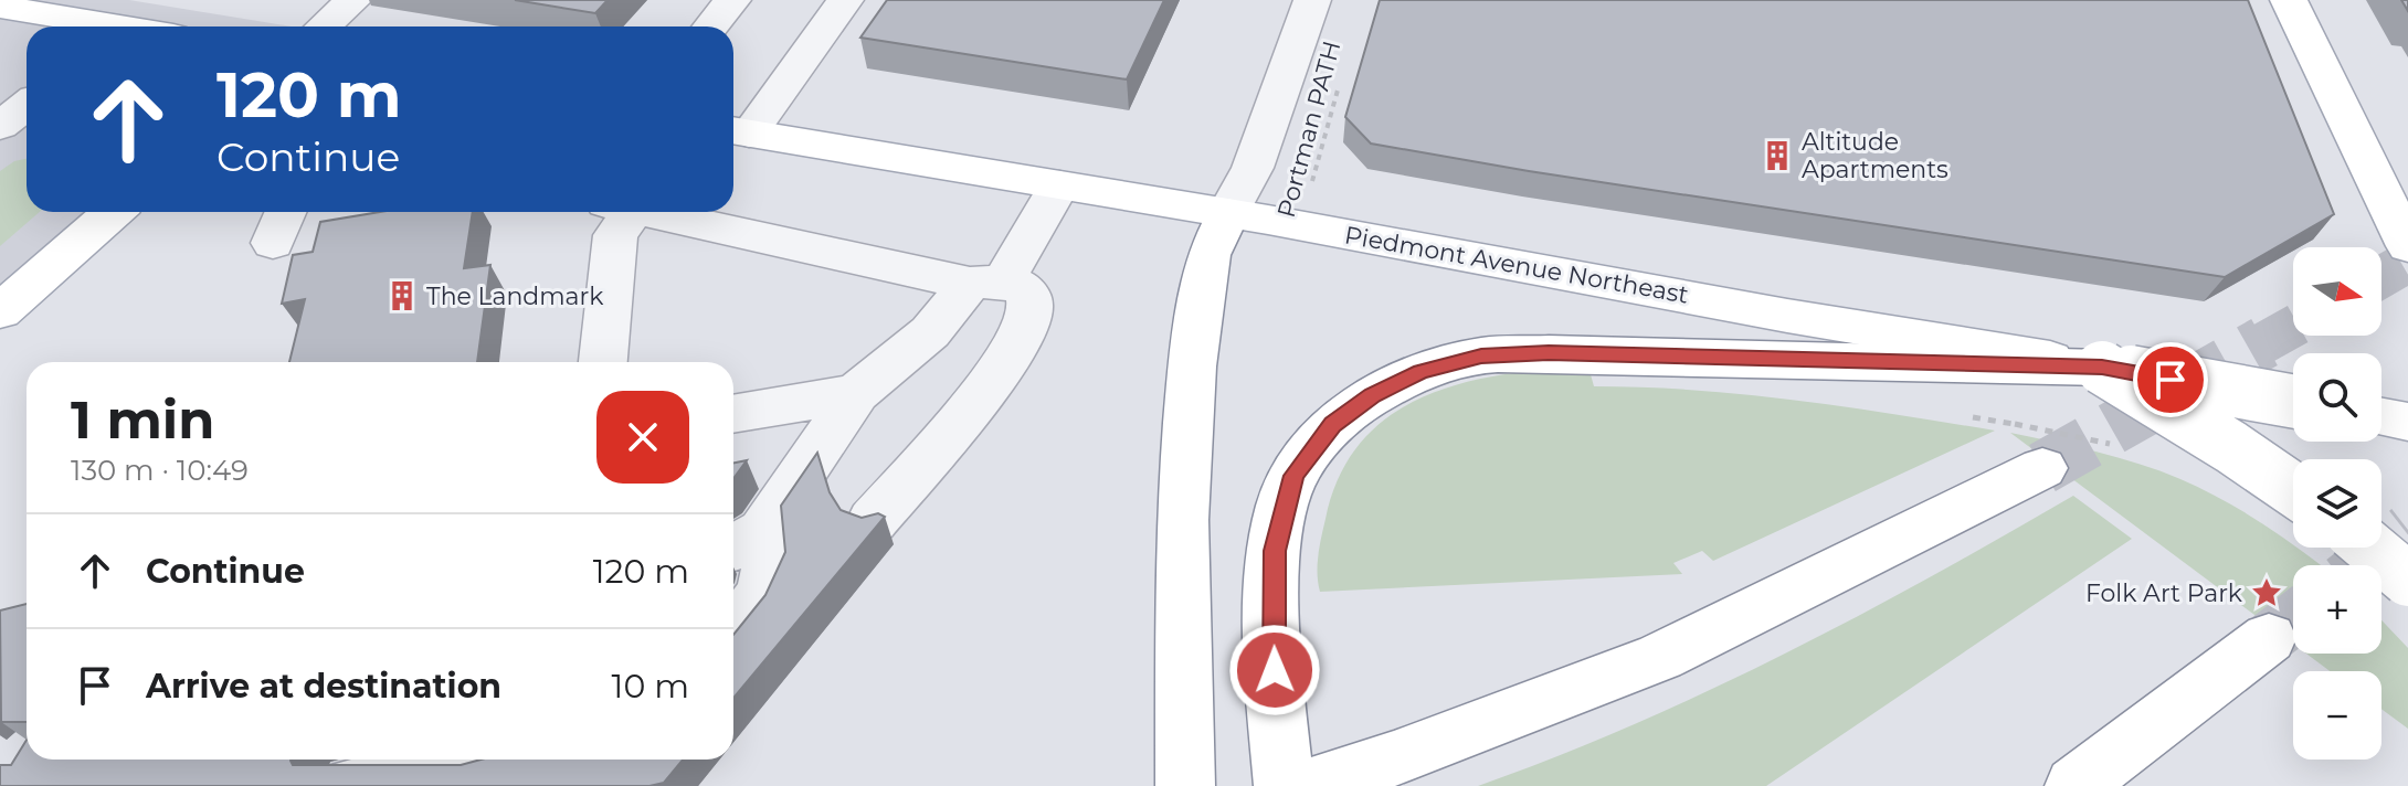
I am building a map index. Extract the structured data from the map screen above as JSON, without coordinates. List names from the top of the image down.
{
  "streets": {
    "main road": ["Piedmont Avenue Northeast"],
    "path": ["Portman PATH"]
  },
  "crossings": [
    ["Portman PATH", "Piedmont Avenue Northeast"]
  ],
  "places": {
    "building": ["Altitude Apartments", "The Landmark"],
    "place": ["Folk Art Park"]
  },
  "north": "right",
  "page": {
    "turn": ["120 m", "Continue"],
    "map_buttons": ["+", "−"],
    "heading": ["1 min", "130 m · 10:49"],
    "list": [
      {
        "name": "Continue",
        "value": "120 m"
      },
      {
        "name": "Arrive at destination",
        "value": "10 m"
      }
    ]
  }
}
